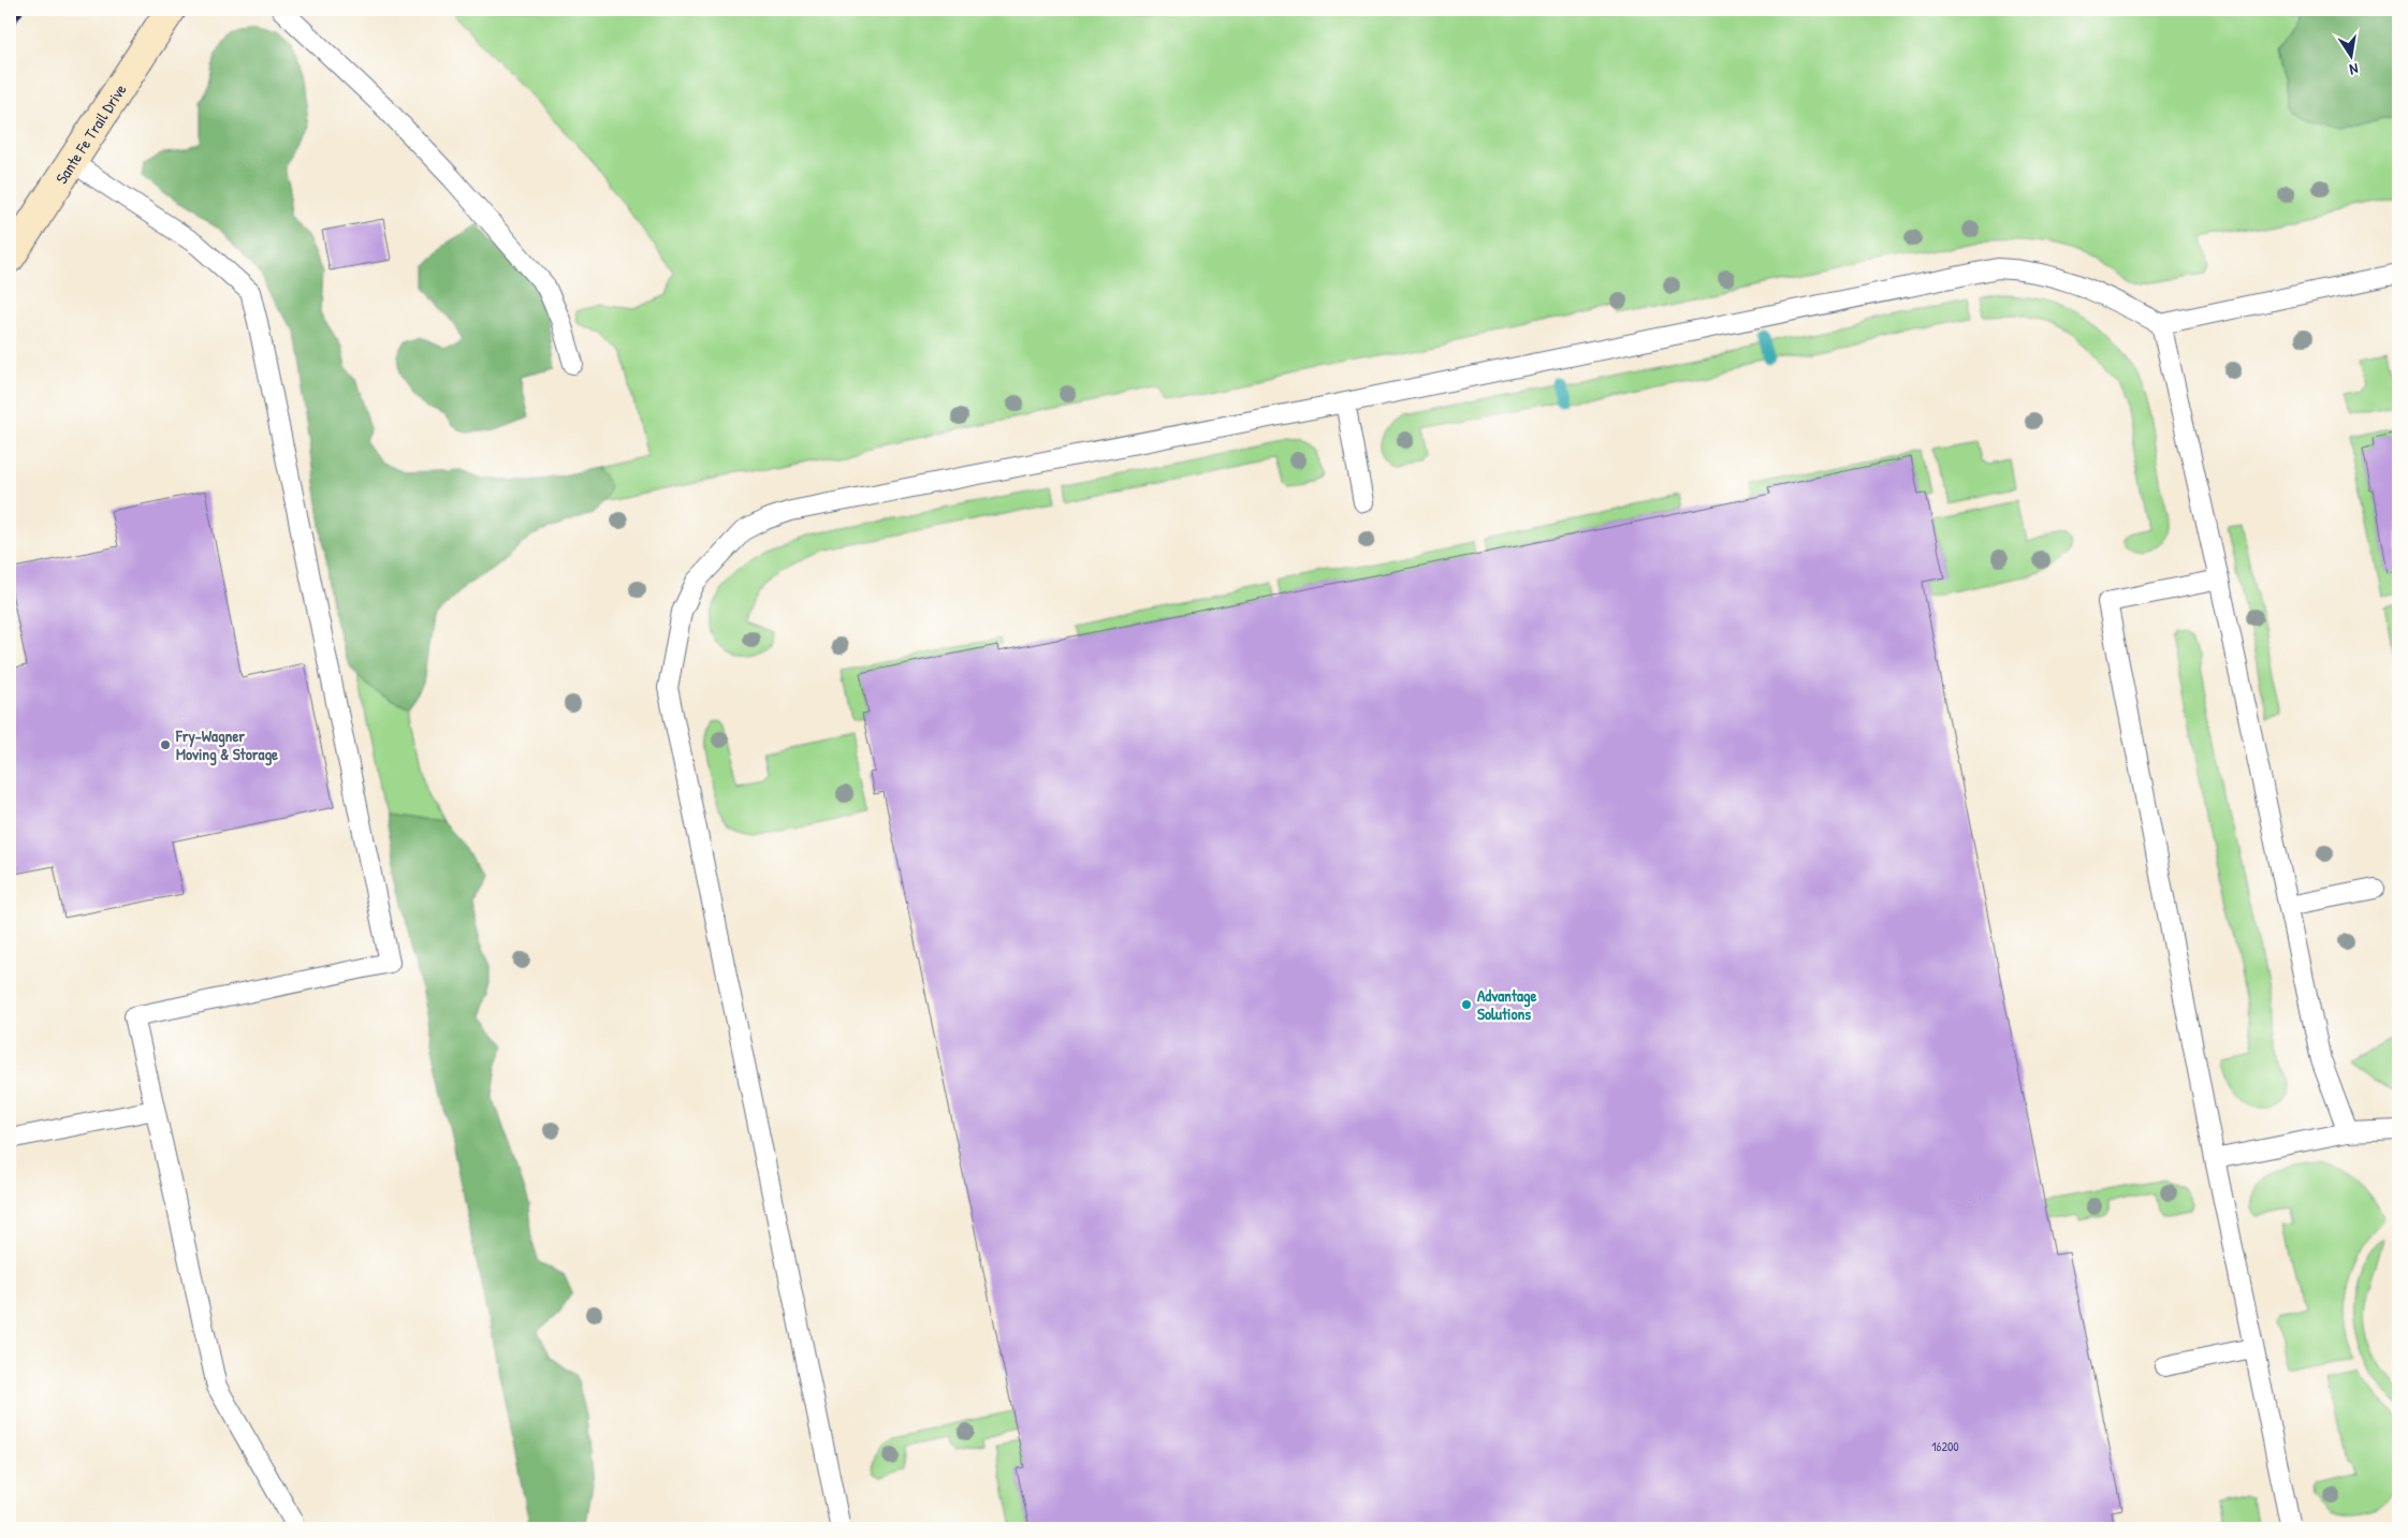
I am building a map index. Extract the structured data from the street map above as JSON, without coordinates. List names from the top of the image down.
{
  "streets": {
    "main road": ["Sante Fe Trail Drive"]
  },
  "places": ["Fry-Wagner Moving & Storage", "Advantage Solutions"],
  "house_numbers": ["16200"],
  "north": "bottom"
}
